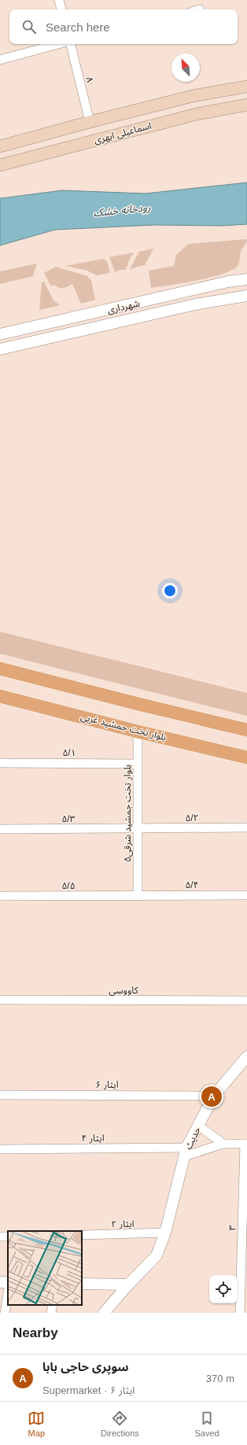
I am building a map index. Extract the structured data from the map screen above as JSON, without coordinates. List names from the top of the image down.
{
  "streets": {
    "main road": ["اسماعیلی ابهری", "بلوار تخت جمشید غربی"],
    "street": [
      "۸",
      "شهرداری",
      "۵/۱",
      "بلوار تخت جمشید شرقی۵",
      "۵/۲",
      "۵/۳",
      "۵/۴",
      "۵/۵",
      "کاووسی",
      "ایثار ۶",
      "ایثار ۴",
      "حدیث",
      "ایثار ۲",
      "۳"
    ]
  },
  "crossings": [
    ["۸", "اسماعیلی ابهری"],
    ["بلوار تخت جمشید غربی", "بلوار تخت جمشید شرقی۵"],
    ["۵/۱", "بلوار تخت جمشید شرقی۵"],
    ["بلوار تخت جمشید شرقی۵", "۵/۲"],
    ["بلوار تخت جمشید شرقی۵", "۵/۳"],
    ["بلوار تخت جمشید شرقی۵", "۵/۴"],
    ["بلوار تخت جمشید شرقی۵", "۵/۵"],
    ["۵/۲", "۵/۳"],
    ["۵/۴", "۵/۵"],
    ["ایثار ۶", "حدیث"],
    ["ایثار ۴", "حدیث"],
    ["ایثار ۴", "۳"],
    ["حدیث", "ایثار ۲"]
  ],
  "water": ["رودخانه خشک"],
  "north": "top left",
  "page": {
    "search": "Search here",
    "pins": "A",
    "heading": "Nearby",
    "list": [
      {
        "mark": "A",
        "name": "سوپری حاجی بابا",
        "note": "Supermarket · ایثار ۶",
        "value": "370 m"
      }
    ],
    "nav": ["Map", "Directions", "Saved"]
  }
}
